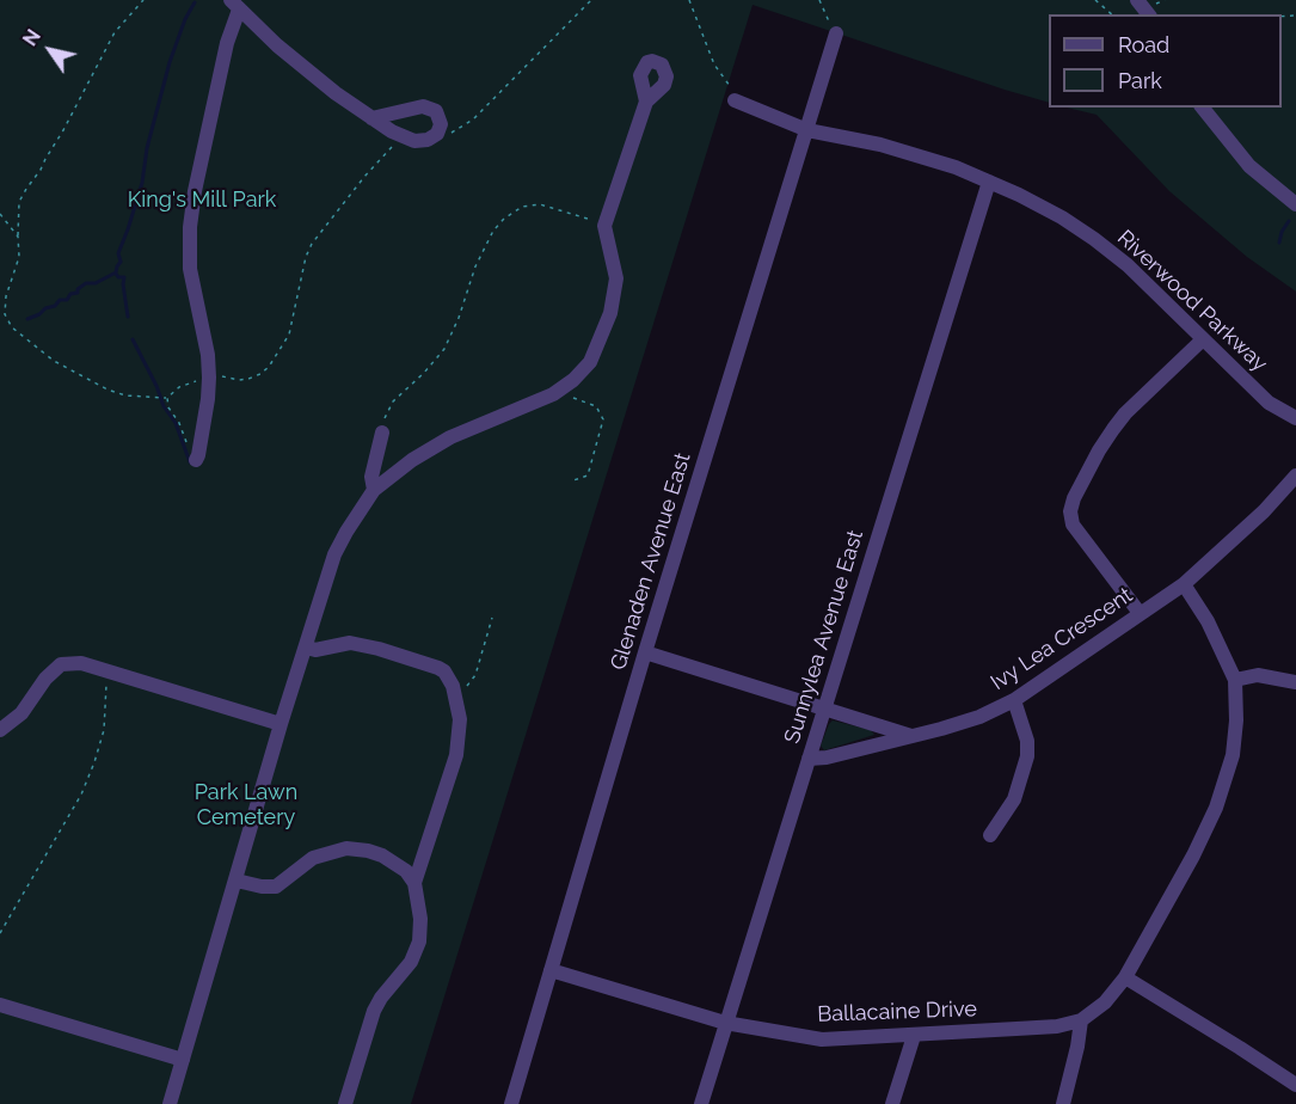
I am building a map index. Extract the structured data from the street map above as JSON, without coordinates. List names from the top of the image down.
{
  "streets": {
    "street": [
      "Riverwood Parkway",
      "Glenaden Avenue East",
      "Sunnylea Avenue East",
      "Ivy Lea Crescent",
      "Ballacaine Drive"
    ]
  },
  "crossings": [
    ["Riverwood Parkway", "Glenaden Avenue East"],
    ["Riverwood Parkway", "Sunnylea Avenue East"],
    ["Glenaden Avenue East", "Ballacaine Drive"],
    ["Sunnylea Avenue East", "Ivy Lea Crescent"],
    ["Sunnylea Avenue East", "Ballacaine Drive"]
  ],
  "parks": ["King's Mill Park", "Park Lawn Cemetery"],
  "legend": ["Road", "Park"],
  "north": "top left"
}
